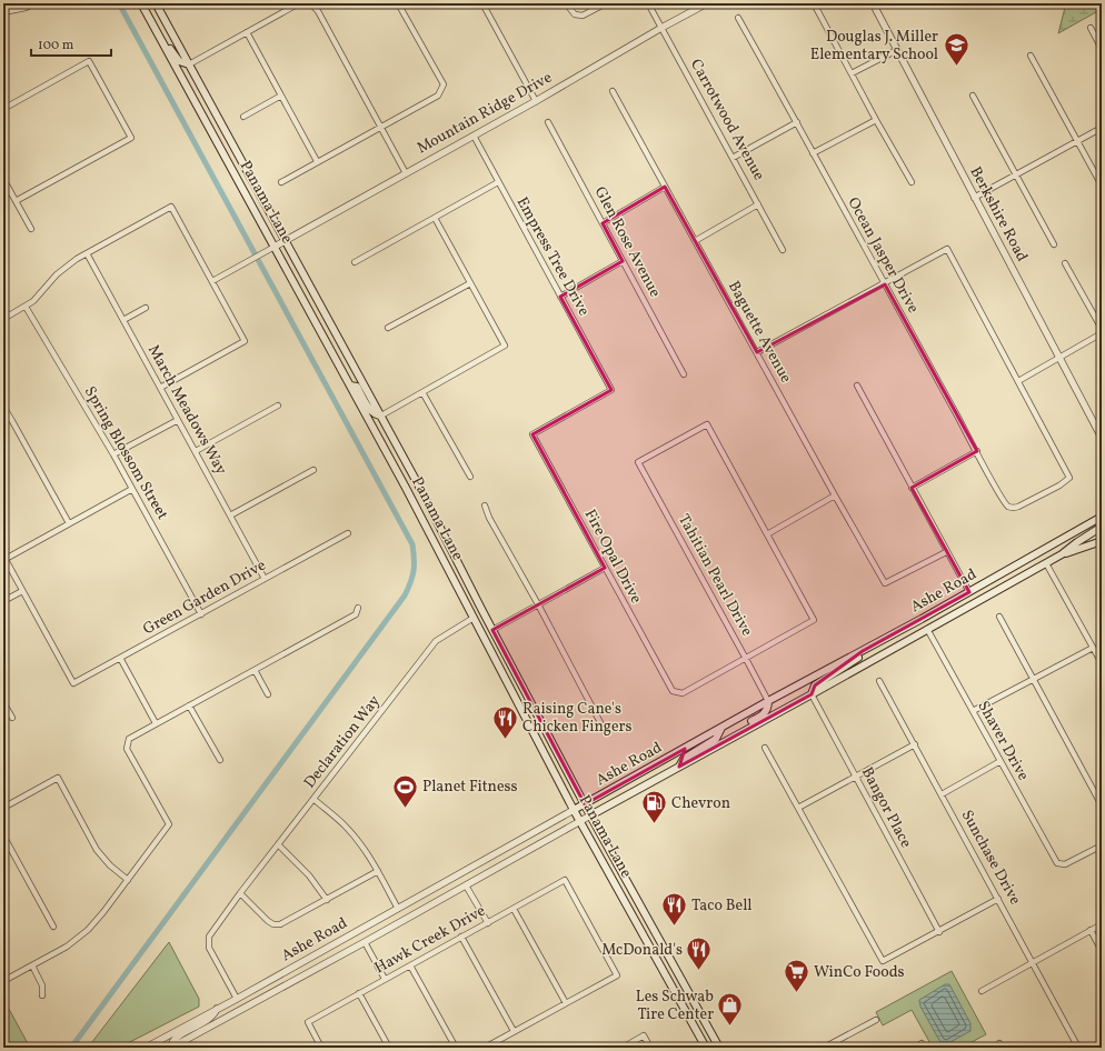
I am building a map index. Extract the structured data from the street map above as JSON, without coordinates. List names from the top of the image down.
{
  "streets": {
    "main road": ["Panama Lane", "Ashe Road"],
    "street": [
      "Mountain Ridge Drive",
      "Carrotwood Avenue",
      "Berkshire Road",
      "Glen Rose Avenue",
      "Ocean Jasper Drive",
      "Empress Tree Drive",
      "Baguette Avenue",
      "March Meadows Way",
      "Spring Blossom Street",
      "Fire Opal Drive",
      "Tahitian Pearl Drive",
      "Green Garden Drive",
      "Shaver Drive",
      "Declaration Way",
      "Bangor Place",
      "Sunchase Drive",
      "Hawk Creek Drive"
    ]
  },
  "crossings": [
    ["Mountain Ridge Drive", "Carrotwood Avenue"],
    ["Mountain Ridge Drive", "Panama Lane"],
    ["Mountain Ridge Drive", "Empress Tree Drive"],
    ["Panama Lane", "Ashe Road"],
    ["Panama Lane", "Declaration Way"],
    ["Empress Tree Drive", "Fire Opal Drive"],
    ["March Meadows Way", "Green Garden Drive"],
    ["Spring Blossom Street", "Green Garden Drive"],
    ["Fire Opal Drive", "Tahitian Pearl Drive"],
    ["Tahitian Pearl Drive", "Ashe Road"],
    ["Ashe Road", "Shaver Drive"],
    ["Ashe Road", "Declaration Way"],
    ["Ashe Road", "Bangor Place"]
  ],
  "places": {
    "school or university": ["Douglas J. Miller Elementary School"],
    "restaurant": ["Raising Cane's Chicken Fingers", "Taco Bell", "McDonald's"],
    "sports": ["Planet Fitness"],
    "fuel station": ["Chevron"],
    "supermarket": ["WinCo Foods"],
    "shop": ["Les Schwab Tire Center"]
  },
  "scale_bar": "100 m"
}
